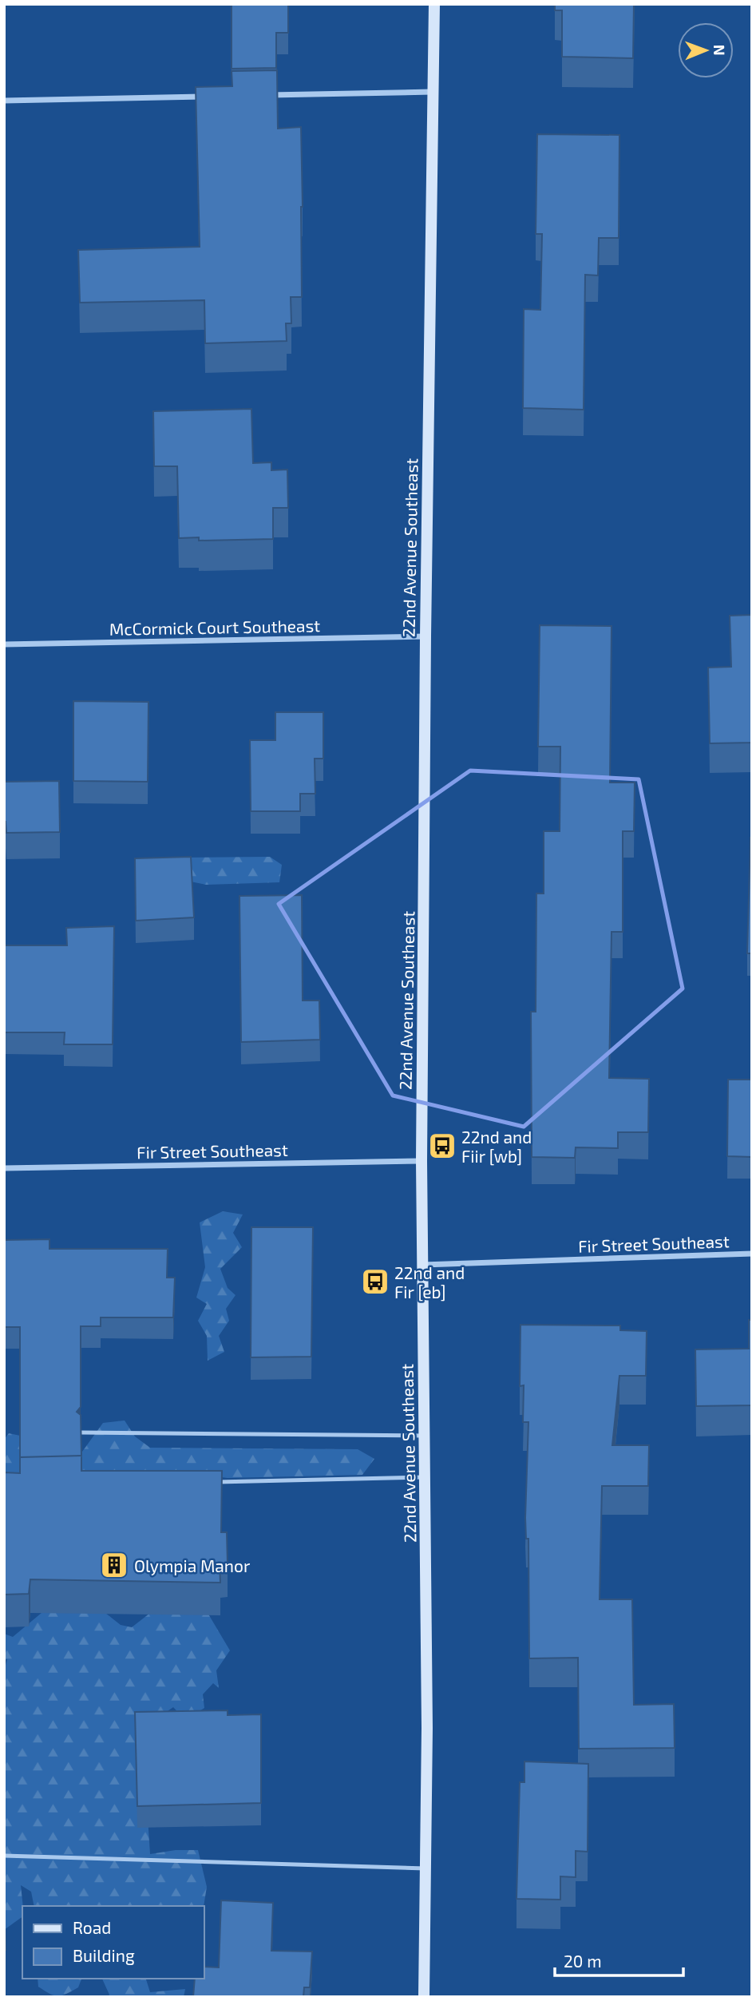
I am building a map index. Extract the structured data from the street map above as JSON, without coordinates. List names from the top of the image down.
{
  "streets": {
    "street": ["22nd Avenue Southeast", "McCormick Court Southeast", "Fir Street Southeast"]
  },
  "crossings": [
    ["22nd Avenue Southeast", "McCormick Court Southeast"],
    ["22nd Avenue Southeast", "Fir Street Southeast"]
  ],
  "places": {
    "bus stop": ["22nd and Fiir [wb]", "22nd and Fir [eb]"],
    "building": ["Olympia Manor"]
  },
  "legend": ["Road", "Building"],
  "scale_bar": "20 m",
  "north": "right"
}
